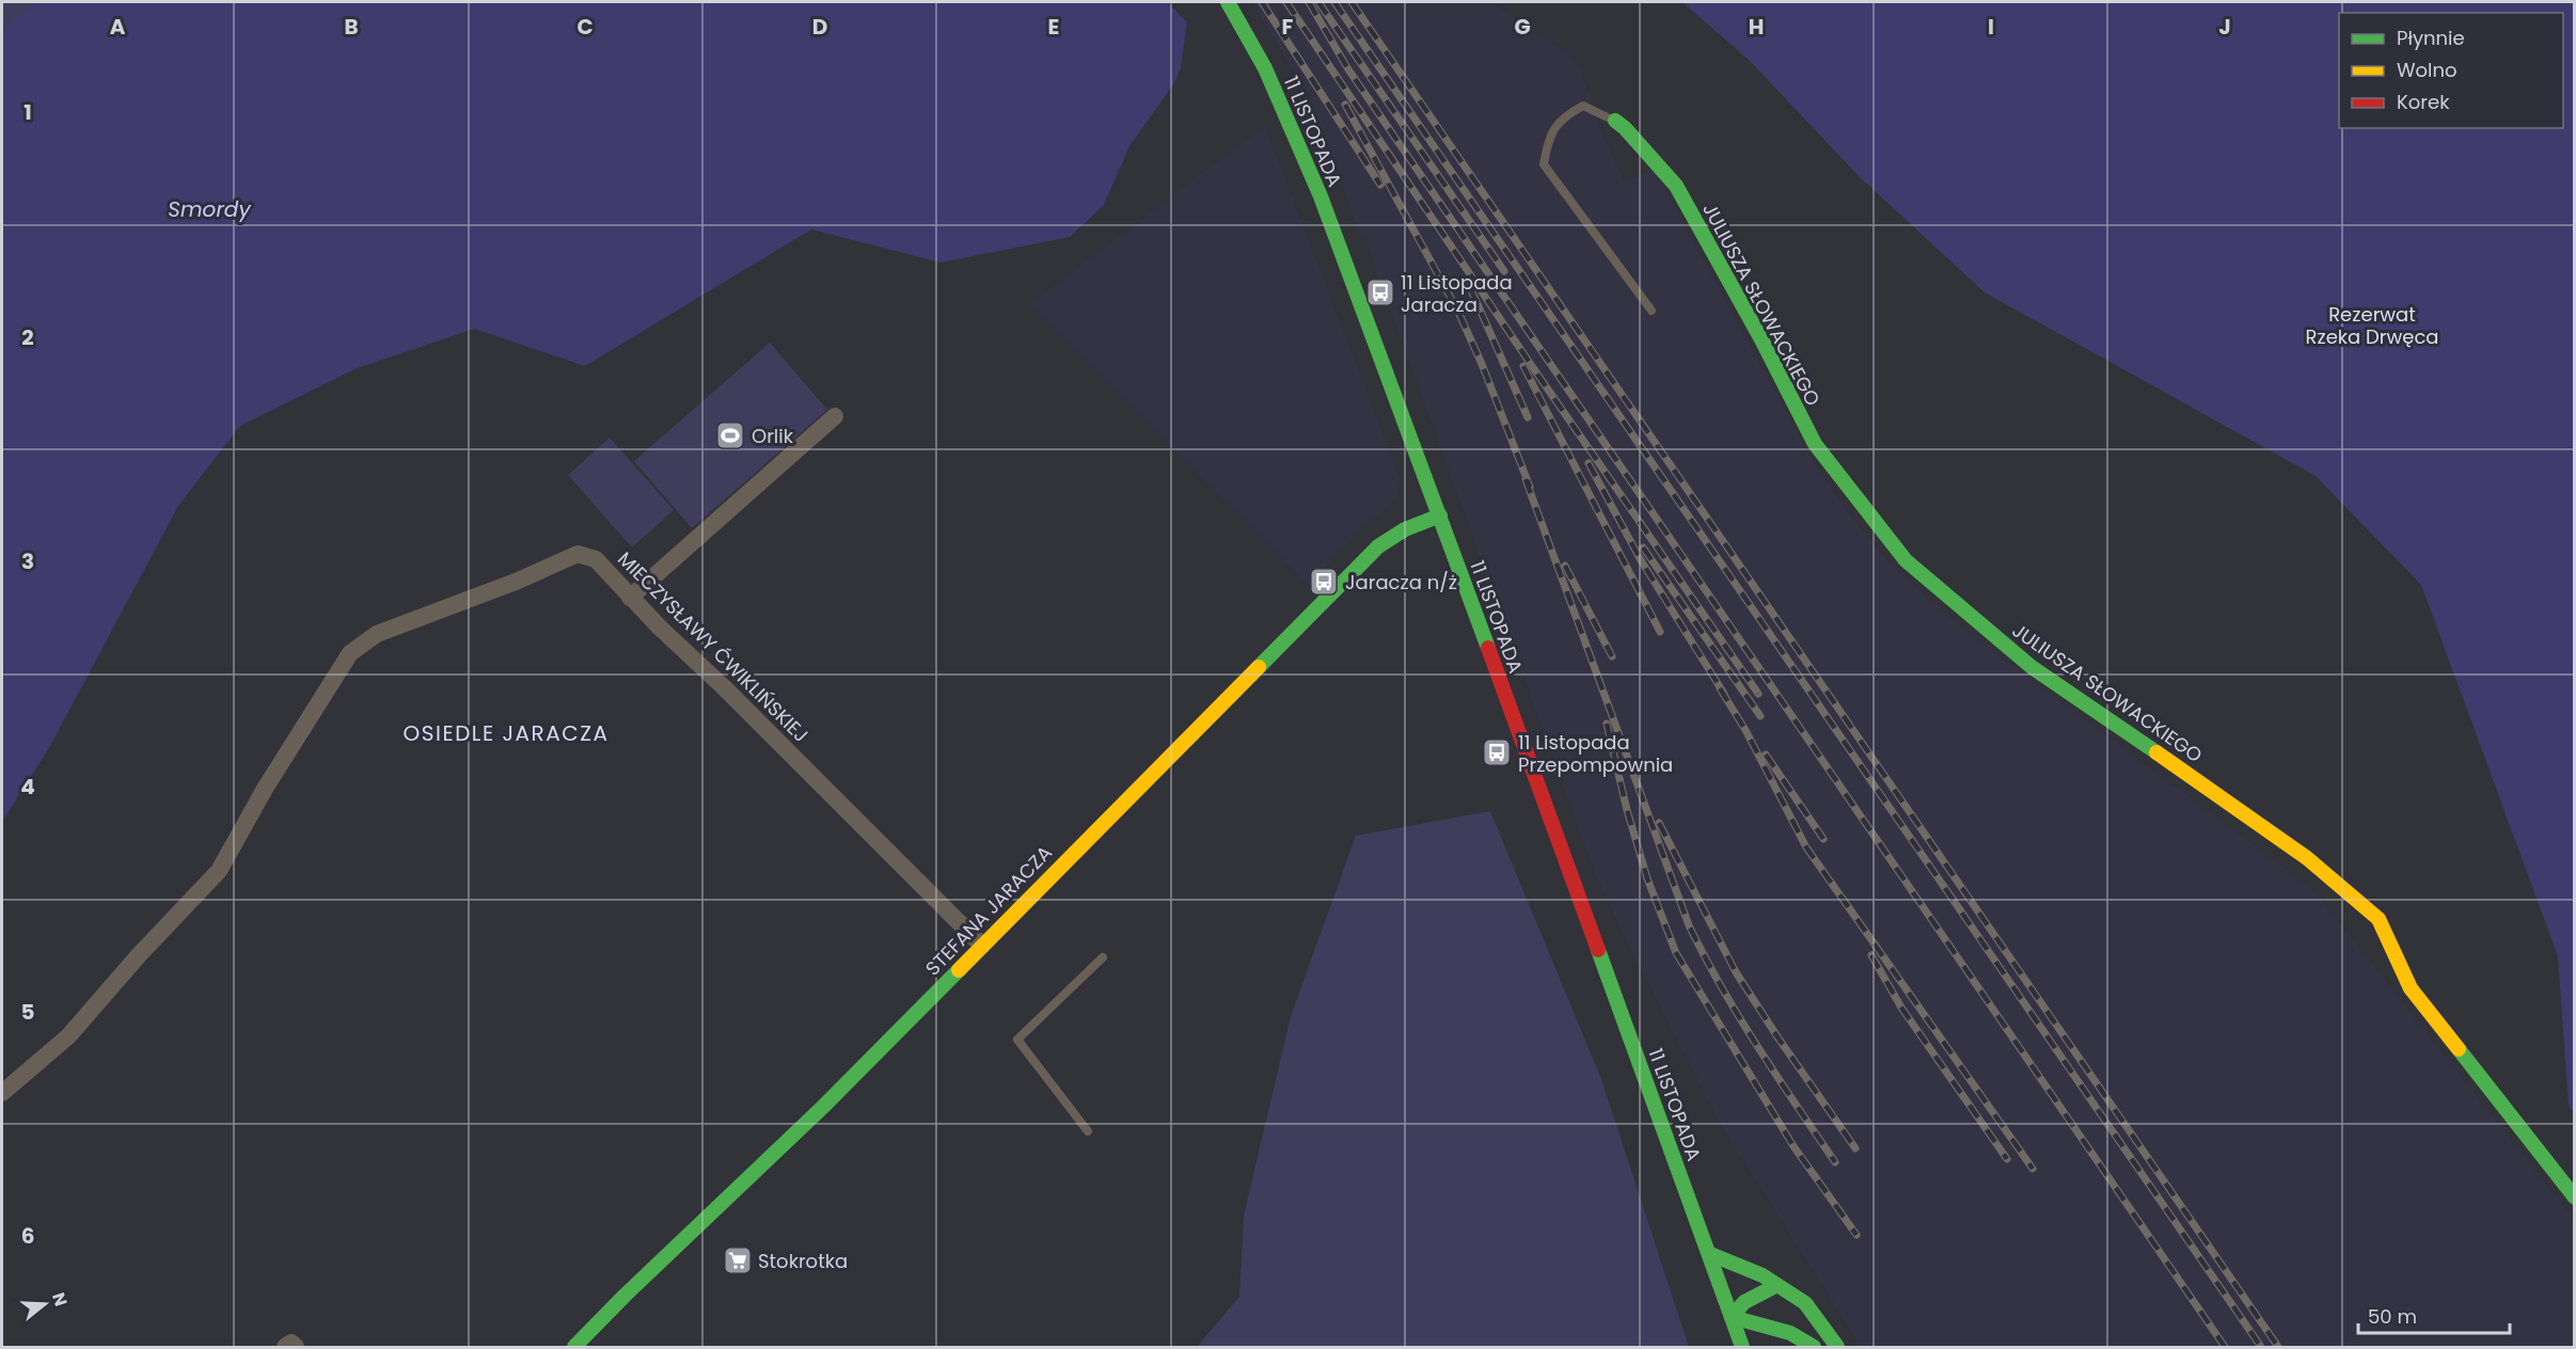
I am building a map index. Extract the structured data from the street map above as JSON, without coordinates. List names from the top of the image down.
{
  "streets": {
    "street": [
      "11 LISTOPADA",
      "JULIUSZA SŁOWACKIEGO",
      "MIECZYSŁAWY ĆWIKLIŃSKIEJ",
      "STEFANA JARACZA"
    ]
  },
  "crossings": [
    ["11 LISTOPADA", "STEFANA JARACZA"],
    ["MIECZYSŁAWY ĆWIKLIŃSKIEJ", "STEFANA JARACZA"]
  ],
  "districts": ["OSIEDLE JARACZA"],
  "water": ["Smordy"],
  "parks": ["Rezerwat Rzeka Drwęca"],
  "places": {
    "bus stop": ["11 Listopada Jaracza", "Jaracza n/ż", "11 Listopada Przepompownia"],
    "sports": ["Orlik"],
    "supermarket": ["Stokrotka"]
  },
  "legend": ["Płynnie", "Wolno", "Korek"],
  "scale_bar": "50 m",
  "north": "right",
  "grid": {
    "columns": [
      "A",
      "B",
      "C",
      "D",
      "E",
      "F",
      "G",
      "H",
      "I",
      "J"
    ],
    "rows": [
      "1",
      "2",
      "3",
      "4",
      "5",
      "6"
    ]
  }
}
